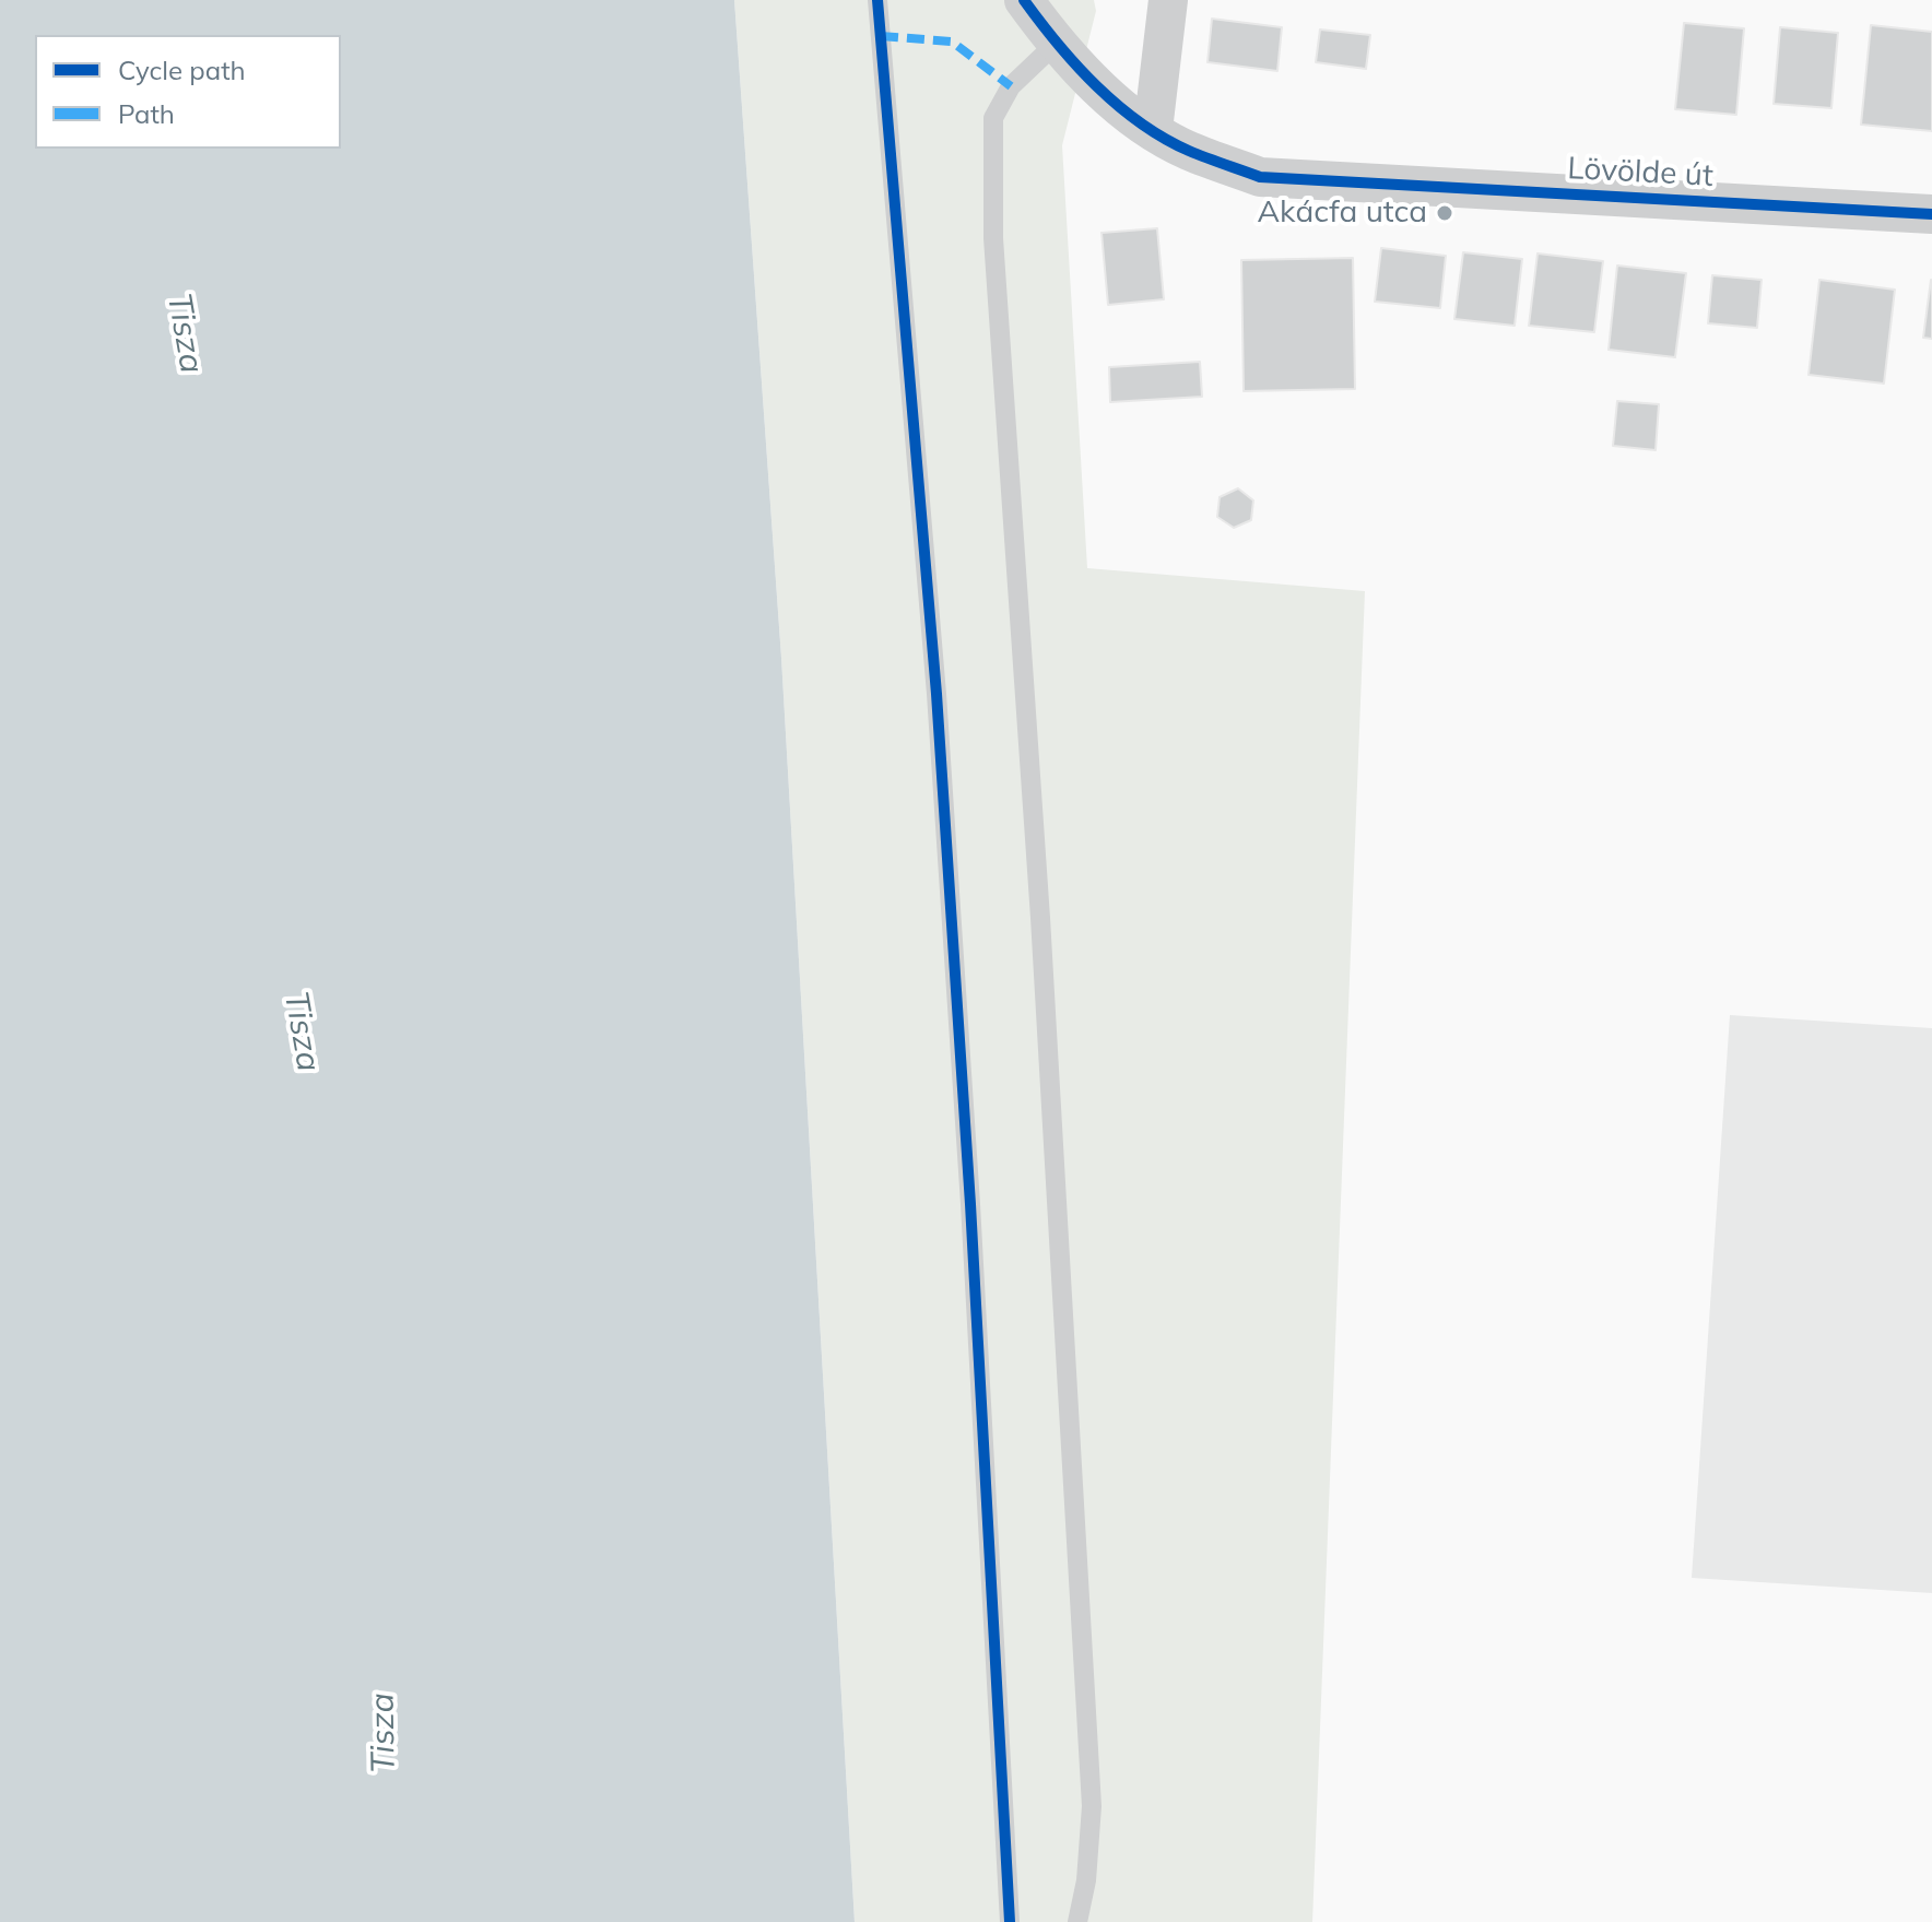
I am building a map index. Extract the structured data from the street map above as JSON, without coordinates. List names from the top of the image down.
{
  "streets": {
    "street": ["Lövölde út"]
  },
  "water": ["Tisza"],
  "places": ["Akácfa utca"],
  "legend": ["Cycle path", "Path"]
}
